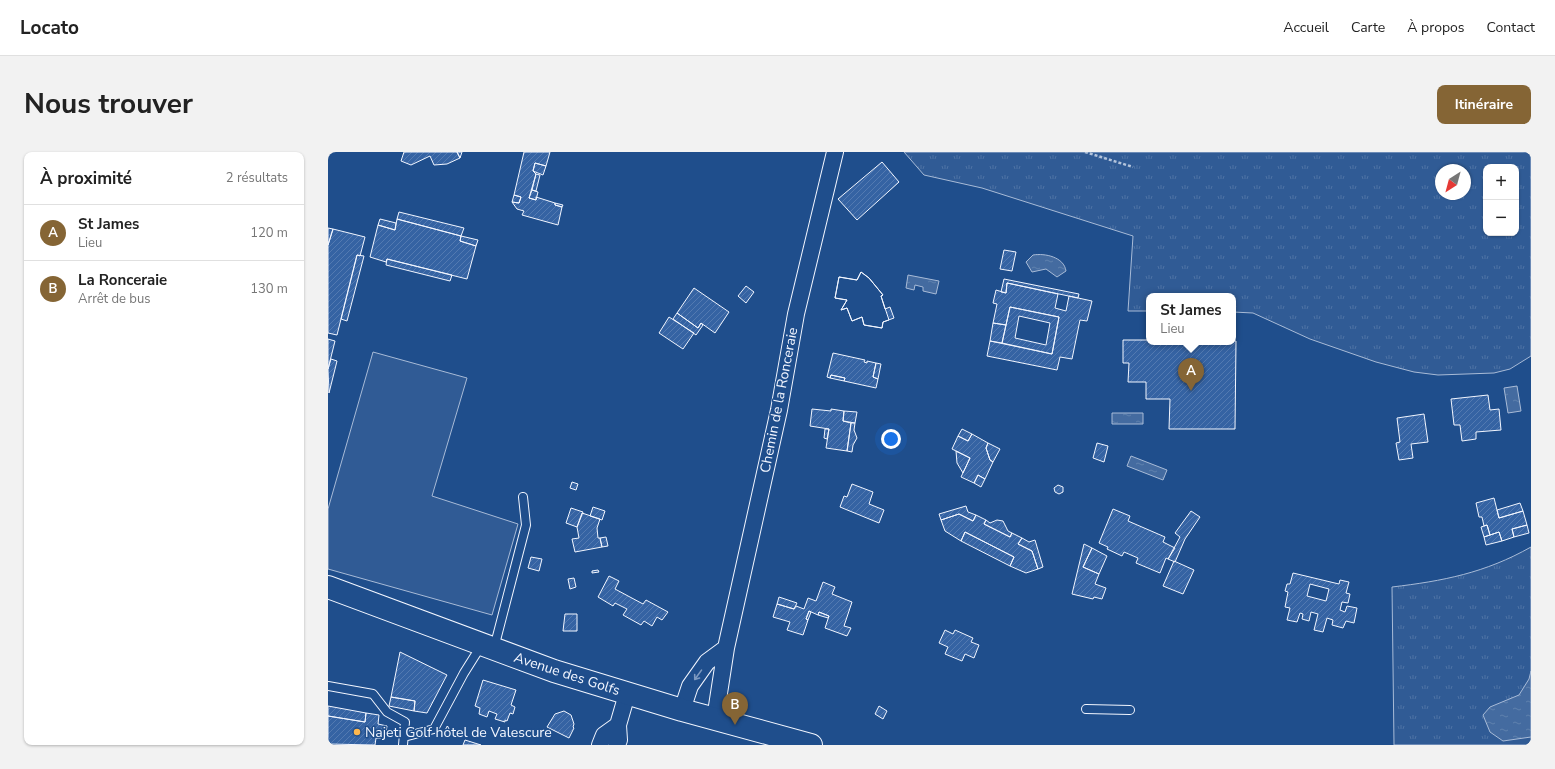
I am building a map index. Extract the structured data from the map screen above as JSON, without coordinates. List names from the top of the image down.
{
  "streets": {
    "main road": ["Avenue des Golfs"],
    "street": ["Chemin de la Ronceraie"]
  },
  "crossings": [
    ["Chemin de la Ronceraie", "Avenue des Golfs"]
  ],
  "places": ["Najeti Golf hôtel de Valescure"],
  "north": "bottom left",
  "page": {
    "header": "Locato",
    "nav": [
      "Accueil",
      "Carte",
      "À propos",
      "Contact"
    ],
    "title": "Nous trouver",
    "buttons": "Itinéraire",
    "heading": ["À proximité", "2 résultats"],
    "map_buttons": ["+", "−"],
    "list": [
      {
        "mark": "A",
        "name": "St James",
        "note": "Lieu",
        "value": "120 m"
      },
      {
        "mark": "B",
        "name": "La Ronceraie",
        "note": "Arrêt de bus",
        "value": "130 m"
      }
    ],
    "popup": ["St James", "Lieu"],
    "pins": ["A", "B"]
  }
}
